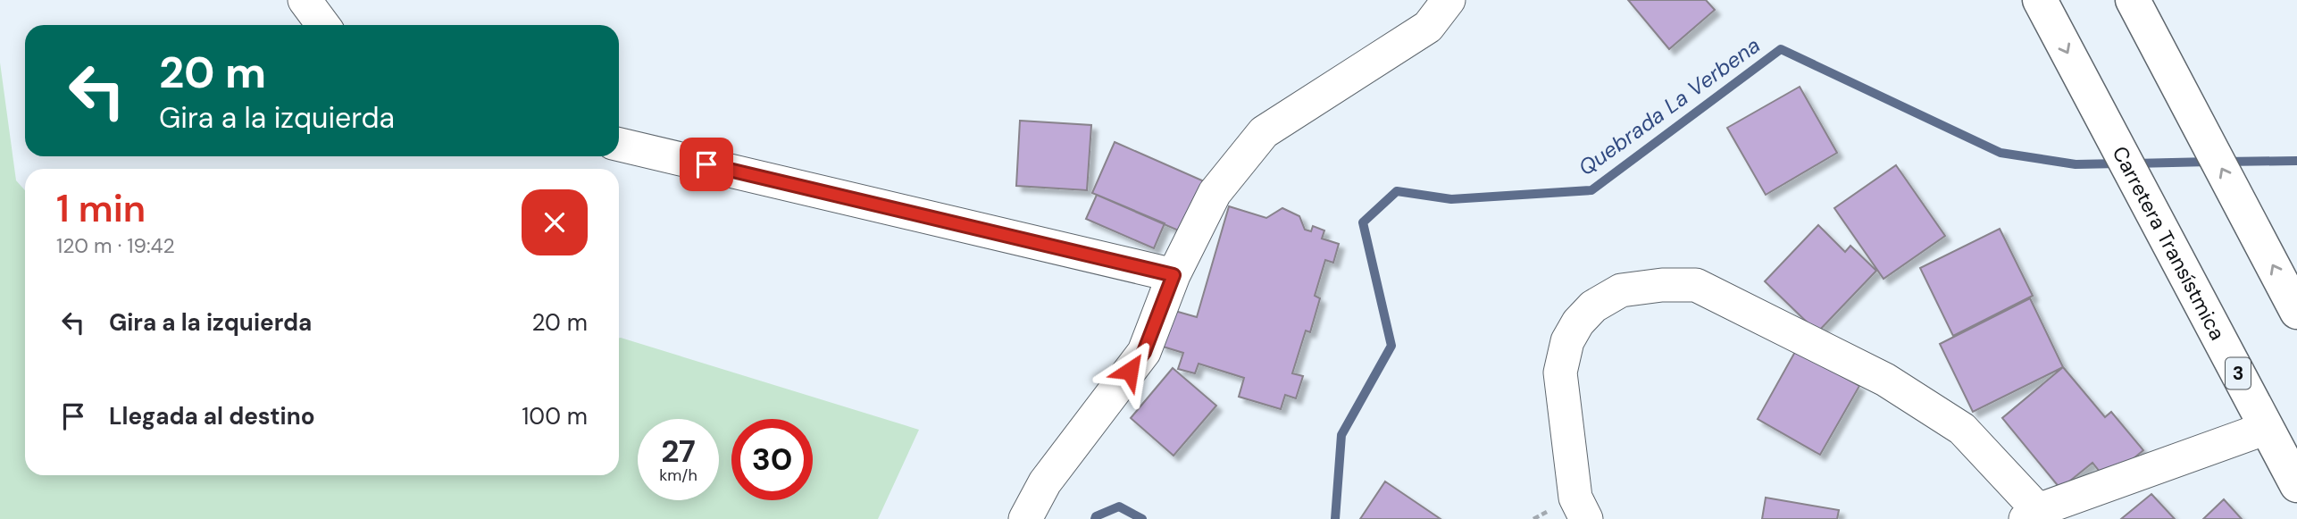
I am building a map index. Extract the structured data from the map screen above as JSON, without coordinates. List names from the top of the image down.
{
  "streets": {
    "main road": ["Carretera Transístmica", "3"]
  },
  "water": ["Quebrada La Verbena"],
  "page": {
    "turn": ["20 m", "Gira a la izquierda"],
    "heading": ["1 min", "120 m · 19:42"],
    "list": [
      {
        "name": "Gira a la izquierda",
        "value": "20 m"
      },
      {
        "name": "Llegada al destino",
        "value": "100 m"
      }
    ],
    "speed": "27 km/h",
    "limit": "30"
  }
}
